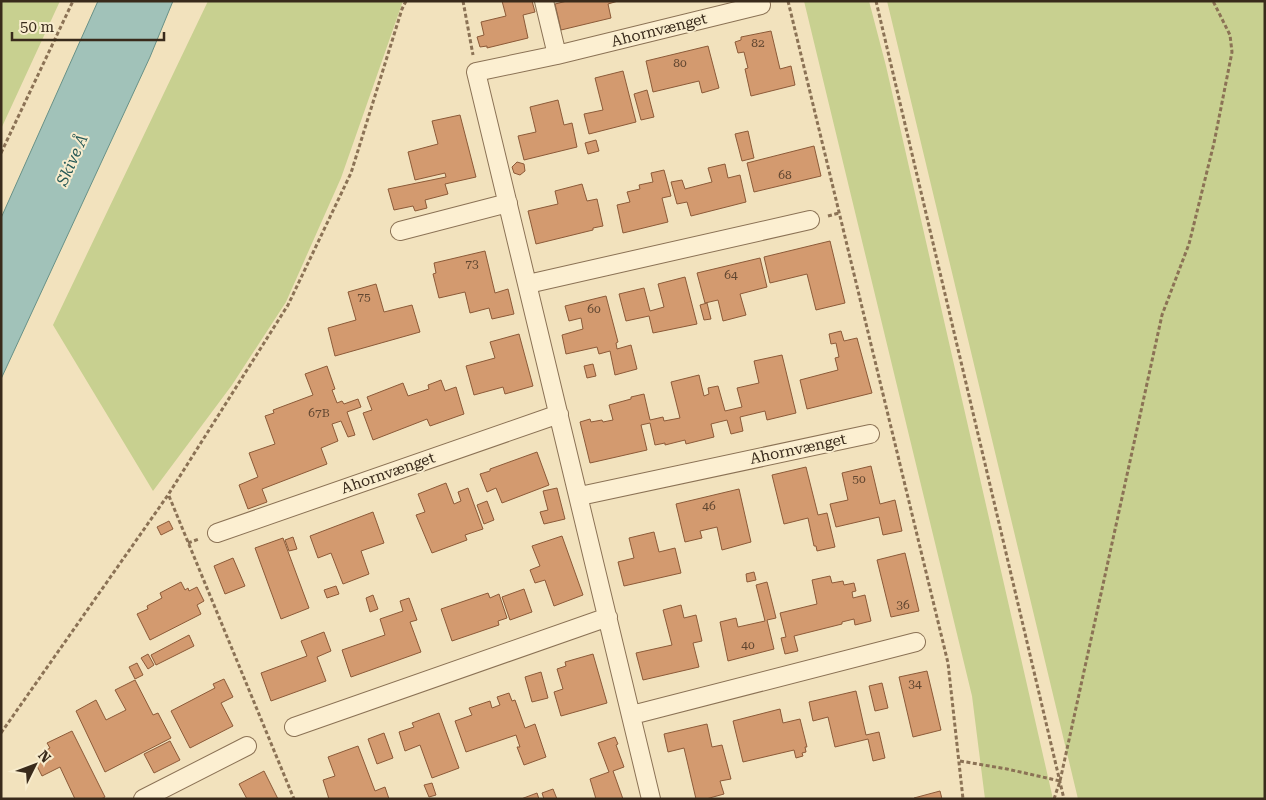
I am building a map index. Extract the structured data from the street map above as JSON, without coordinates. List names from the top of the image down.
{
  "streets": {
    "street": ["Ahornvænget"]
  },
  "water": ["Skive Å"],
  "house_numbers": [
    "82",
    "80",
    "68",
    "73",
    "64",
    "75",
    "60",
    "67B",
    "50",
    "46",
    "36",
    "40",
    "34"
  ],
  "scale_bar": "50 m",
  "north": "top right"
}
